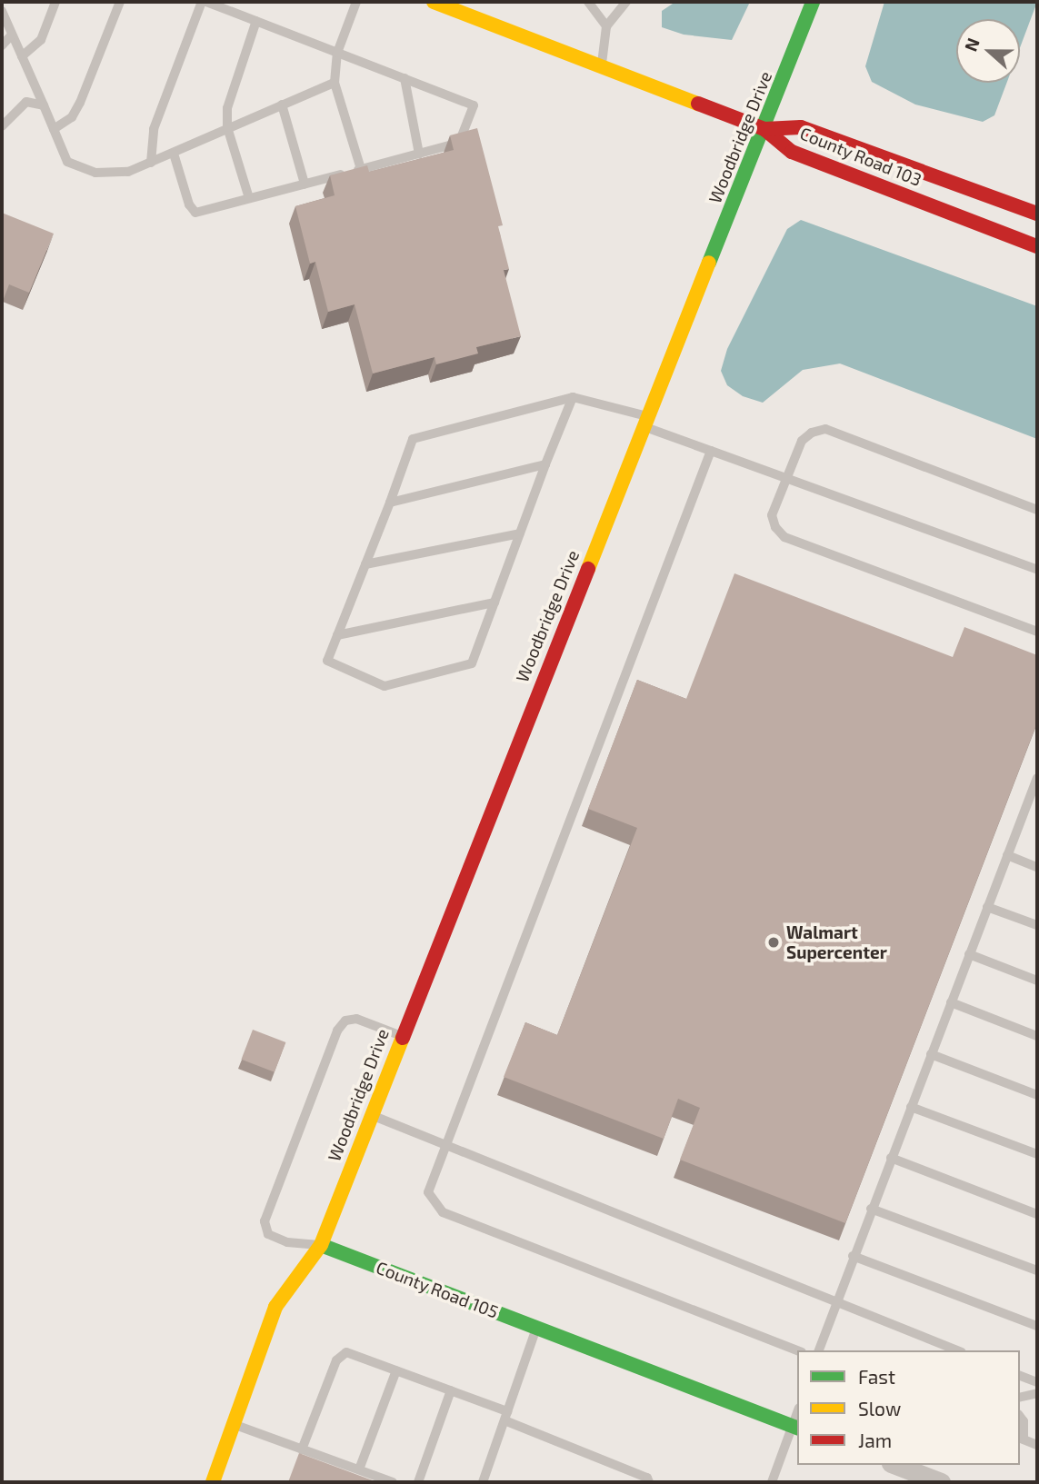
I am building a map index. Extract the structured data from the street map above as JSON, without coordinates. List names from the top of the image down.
{
  "streets": {
    "street": ["Woodbridge Drive", "County Road 103", "County Road 105"]
  },
  "crossings": [
    ["Woodbridge Drive", "County Road 103"],
    ["Woodbridge Drive", "County Road 105"]
  ],
  "places": ["Walmart Supercenter"],
  "legend": ["Fast", "Slow", "Jam"],
  "north": "left"
}
